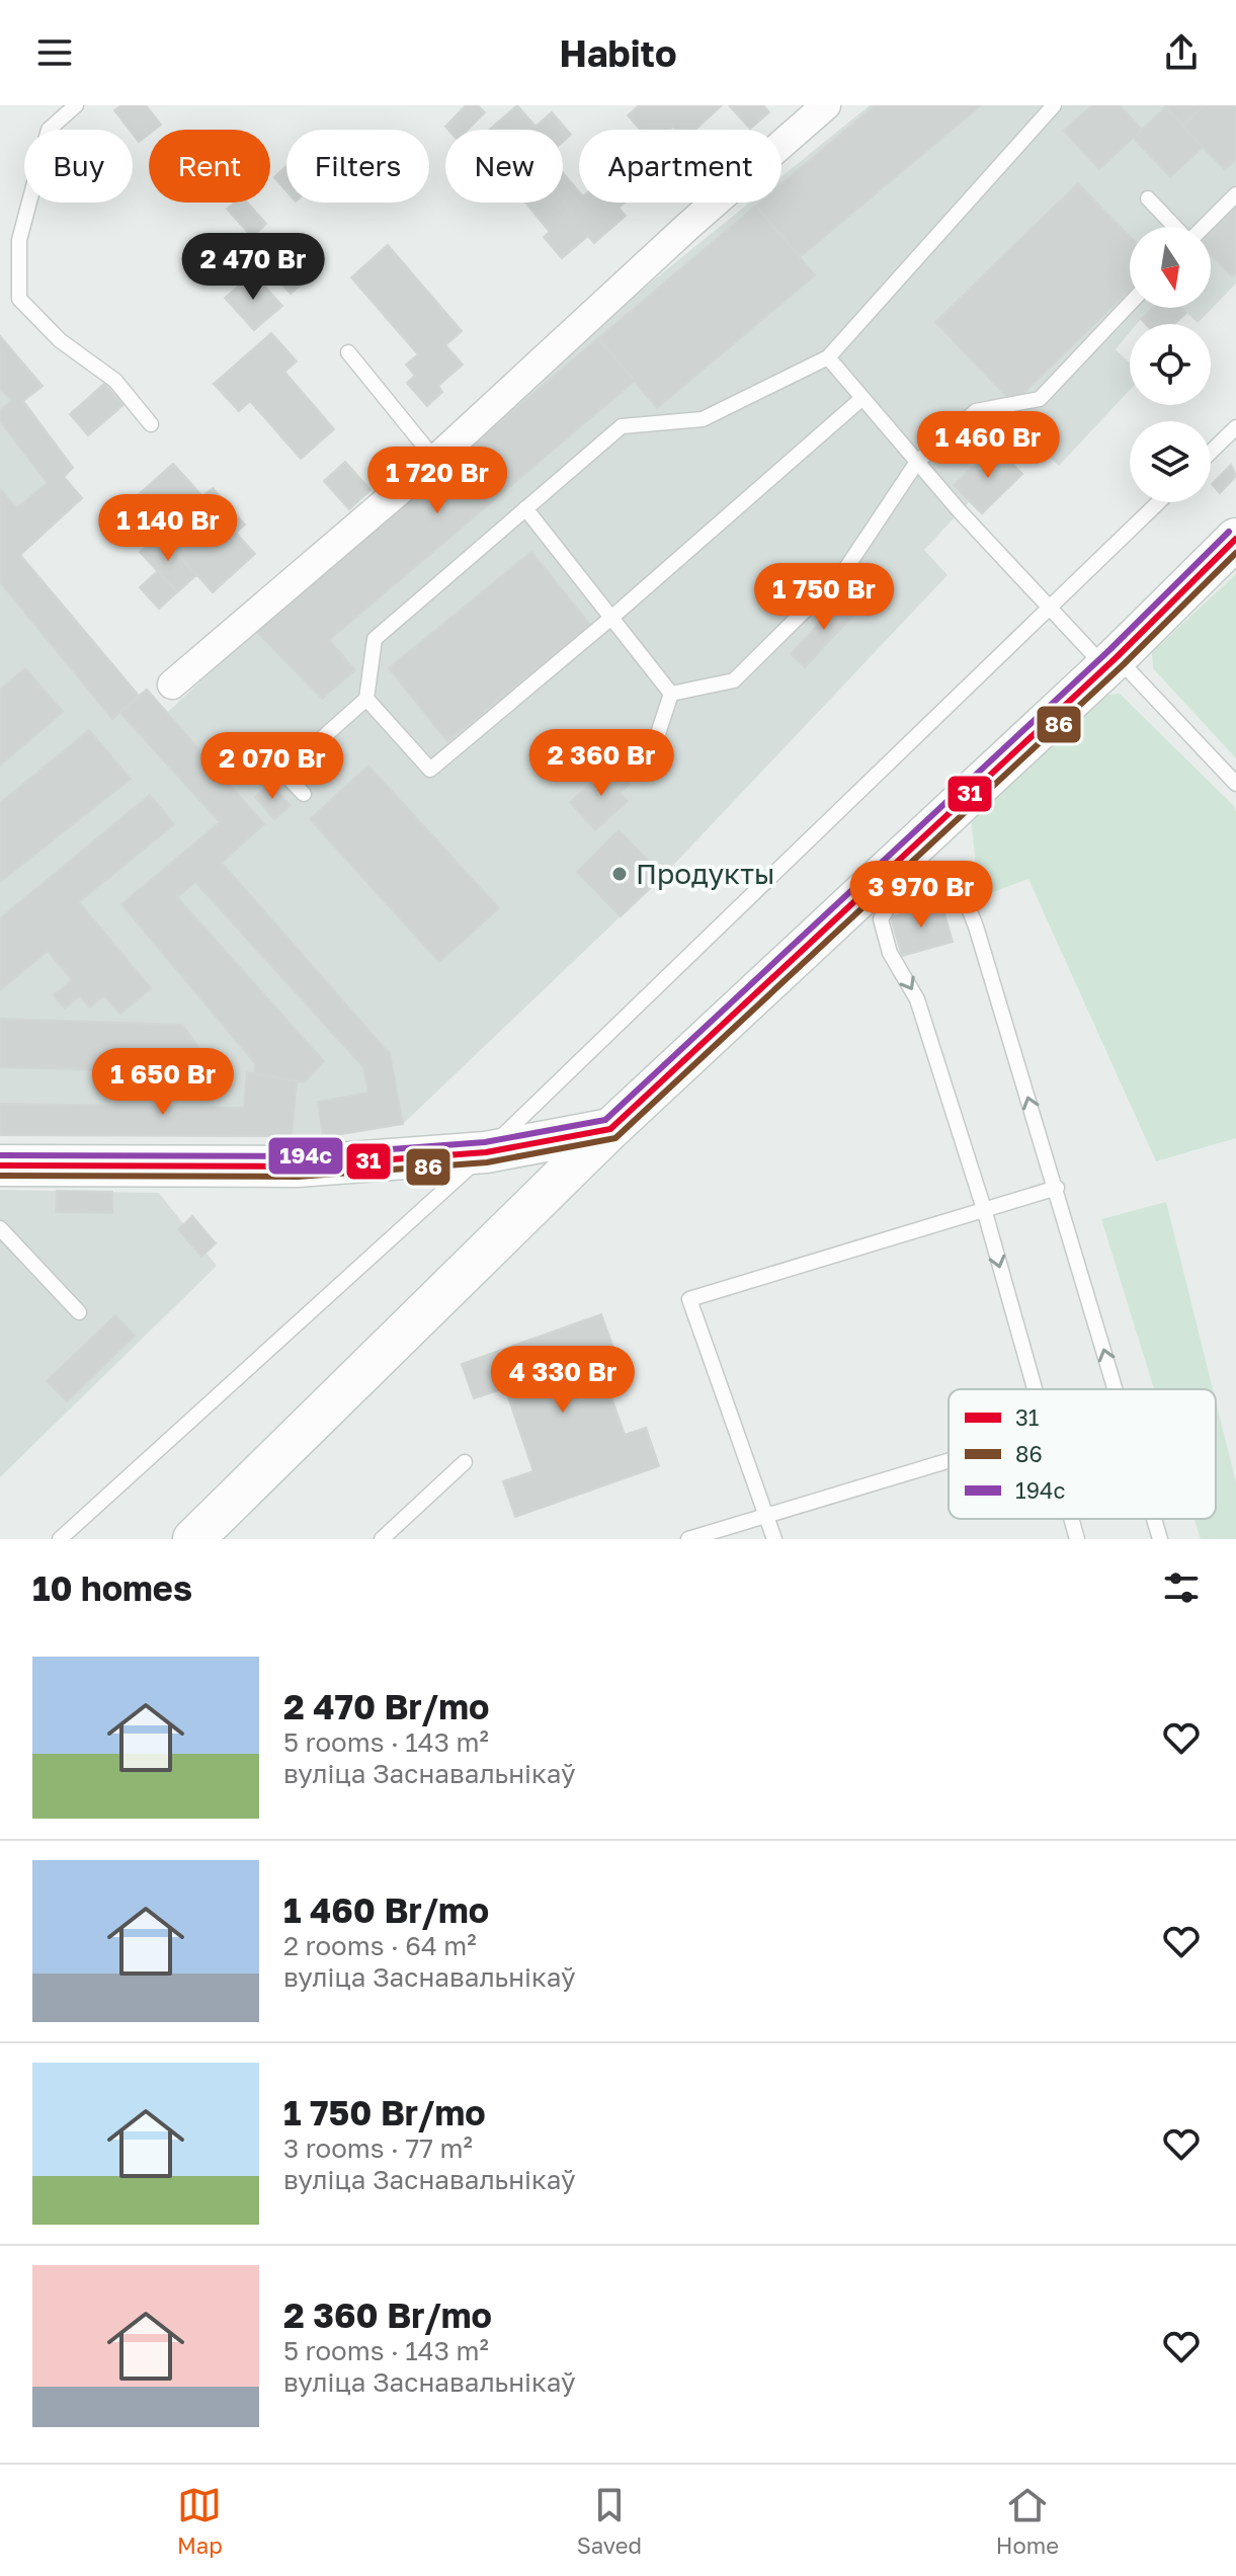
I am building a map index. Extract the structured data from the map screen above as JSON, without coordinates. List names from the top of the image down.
{
  "places": ["Продукты"],
  "lines": ["transit line 194с", "transit line 31", "transit line 86"],
  "legend": ["31", "86", "194с"],
  "north": "bottom",
  "page": {
    "header": "Habito",
    "chip": [
      "Buy",
      "Rent",
      "Filters",
      "New",
      "Apartment"
    ],
    "price": [
      "2 470 Br",
      "1 460 Br",
      "1 720 Br",
      "1 140 Br",
      "1 750 Br",
      "2 360 Br",
      "2 070 Br",
      "3 970 Br",
      "1 650 Br",
      "4 330 Br"
    ],
    "heading": "10 homes",
    "list": [
      {
        "name": "2 470 Br/mo",
        "note": "5 rooms · 143 m² · вуліца Заснавальнікаў"
      },
      {
        "name": "1 460 Br/mo",
        "note": "2 rooms · 64 m² · вуліца Заснавальнікаў"
      },
      {
        "name": "1 750 Br/mo",
        "note": "3 rooms · 77 m² · вуліца Заснавальнікаў"
      },
      {
        "name": "2 360 Br/mo",
        "note": "5 rooms · 143 m² · вуліца Заснавальнікаў"
      }
    ],
    "tabs": ["Map", "Saved", "Home"]
  }
}
